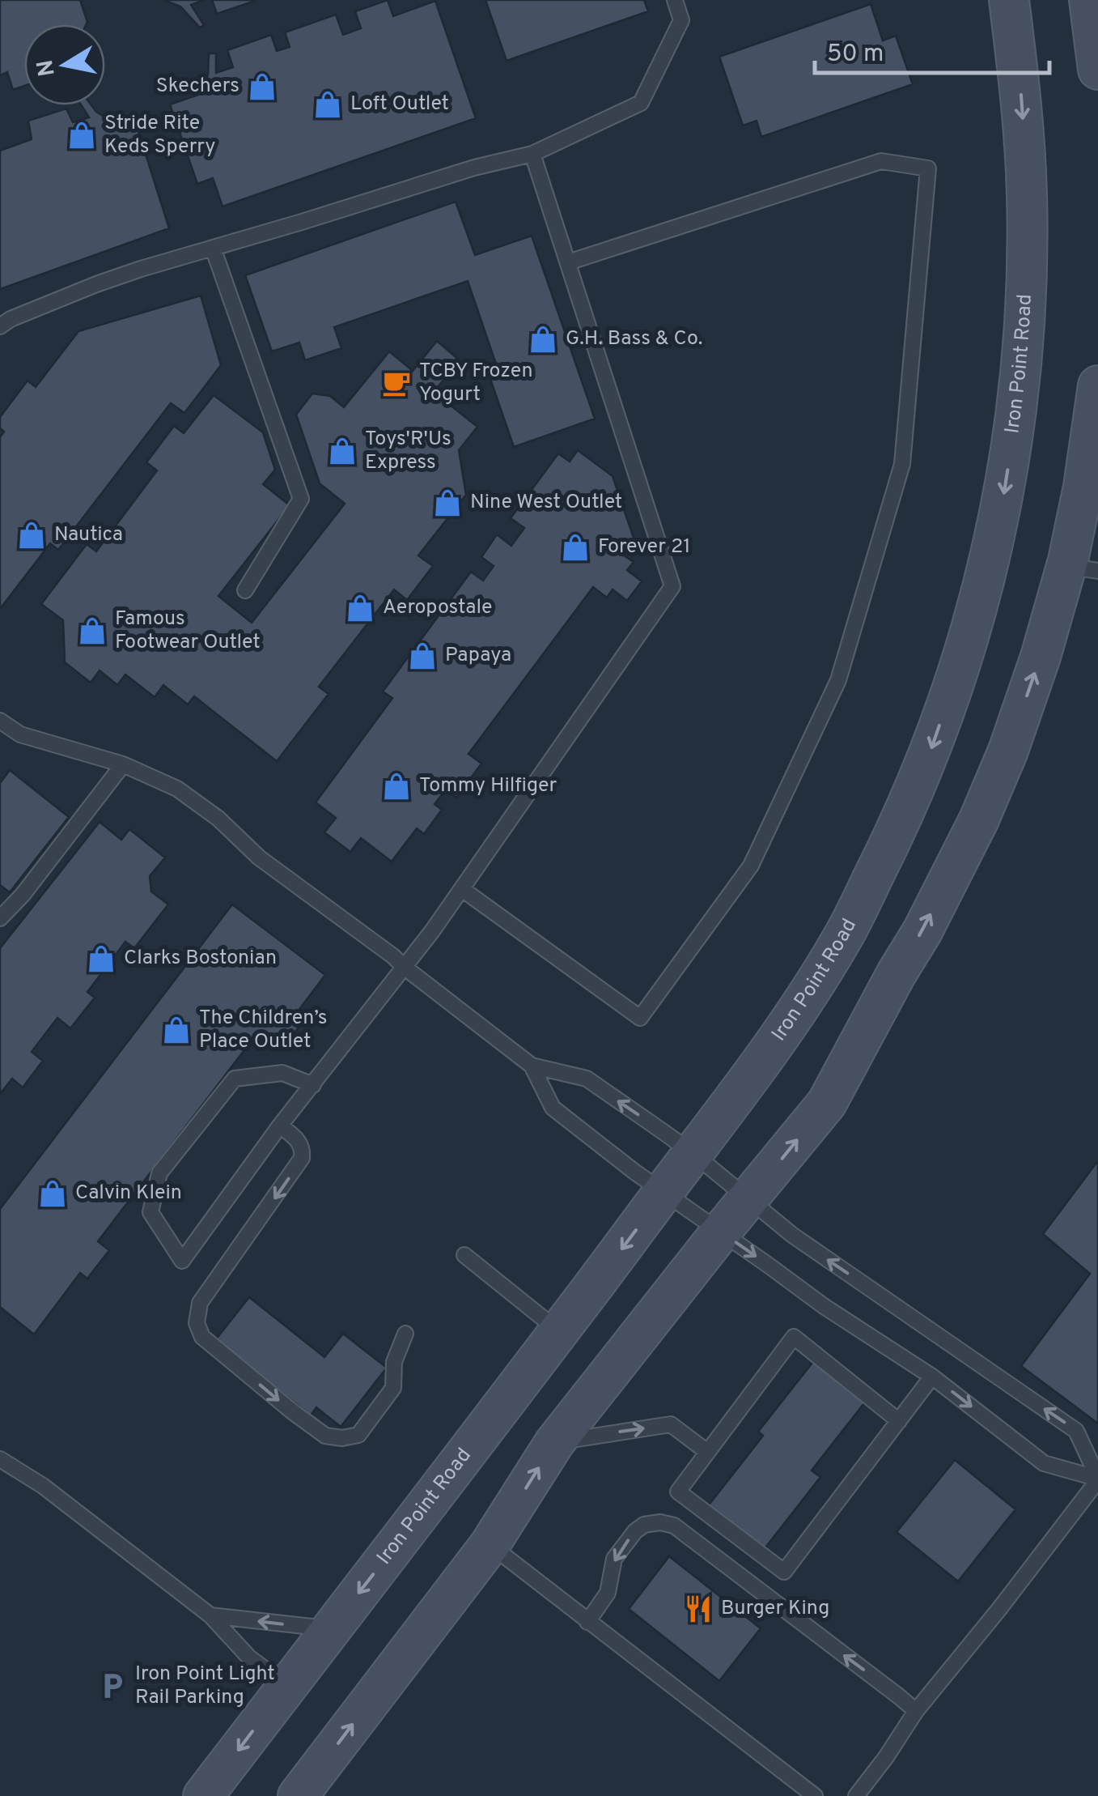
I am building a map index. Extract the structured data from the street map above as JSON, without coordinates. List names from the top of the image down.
{
  "streets": {
    "main road": ["Iron Point Road"]
  },
  "places": {
    "shop": [
      "Skechers",
      "Loft Outlet",
      "Stride Rite Keds Sperry",
      "G.H. Bass & Co.",
      "Toys'R'Us Express",
      "Nine West Outlet",
      "Nautica",
      "Forever 21",
      "Aeropostale",
      "Famous Footwear Outlet",
      "Papaya",
      "Tommy Hilfiger",
      "Clarks Bostonian",
      "The Children’s Place Outlet",
      "Calvin Klein"
    ],
    "cafe": ["TCBY Frozen Yogurt"],
    "restaurant": ["Burger King"],
    "parking": ["Iron Point Light Rail Parking"]
  },
  "scale_bar": "50 m",
  "north": "left"
}
